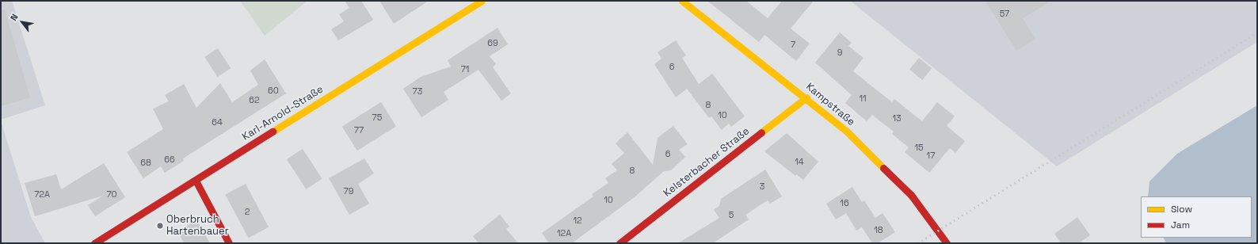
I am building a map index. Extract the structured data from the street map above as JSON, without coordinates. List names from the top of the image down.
{
  "streets": {
    "street": ["Kampstraße", "Karl-Arnold-Straße", "Kelsterbacher Straße"]
  },
  "crossings": [
    ["Kampstraße", "Kelsterbacher Straße"]
  ],
  "places": ["Oberbruch Hartenbauer"],
  "house_numbers": [
    "57",
    "69",
    "7",
    "9",
    "6",
    "71",
    "60",
    "73",
    "11",
    "62",
    "8",
    "10",
    "75",
    "13",
    "64",
    "77",
    "15",
    "6",
    "17",
    "66",
    "14",
    "68",
    "8",
    "3",
    "79",
    "72A",
    "70",
    "10",
    "16",
    "2",
    "5",
    "12",
    "18",
    "12A"
  ],
  "legend": ["Slow", "Jam"],
  "north": "top left"
}
